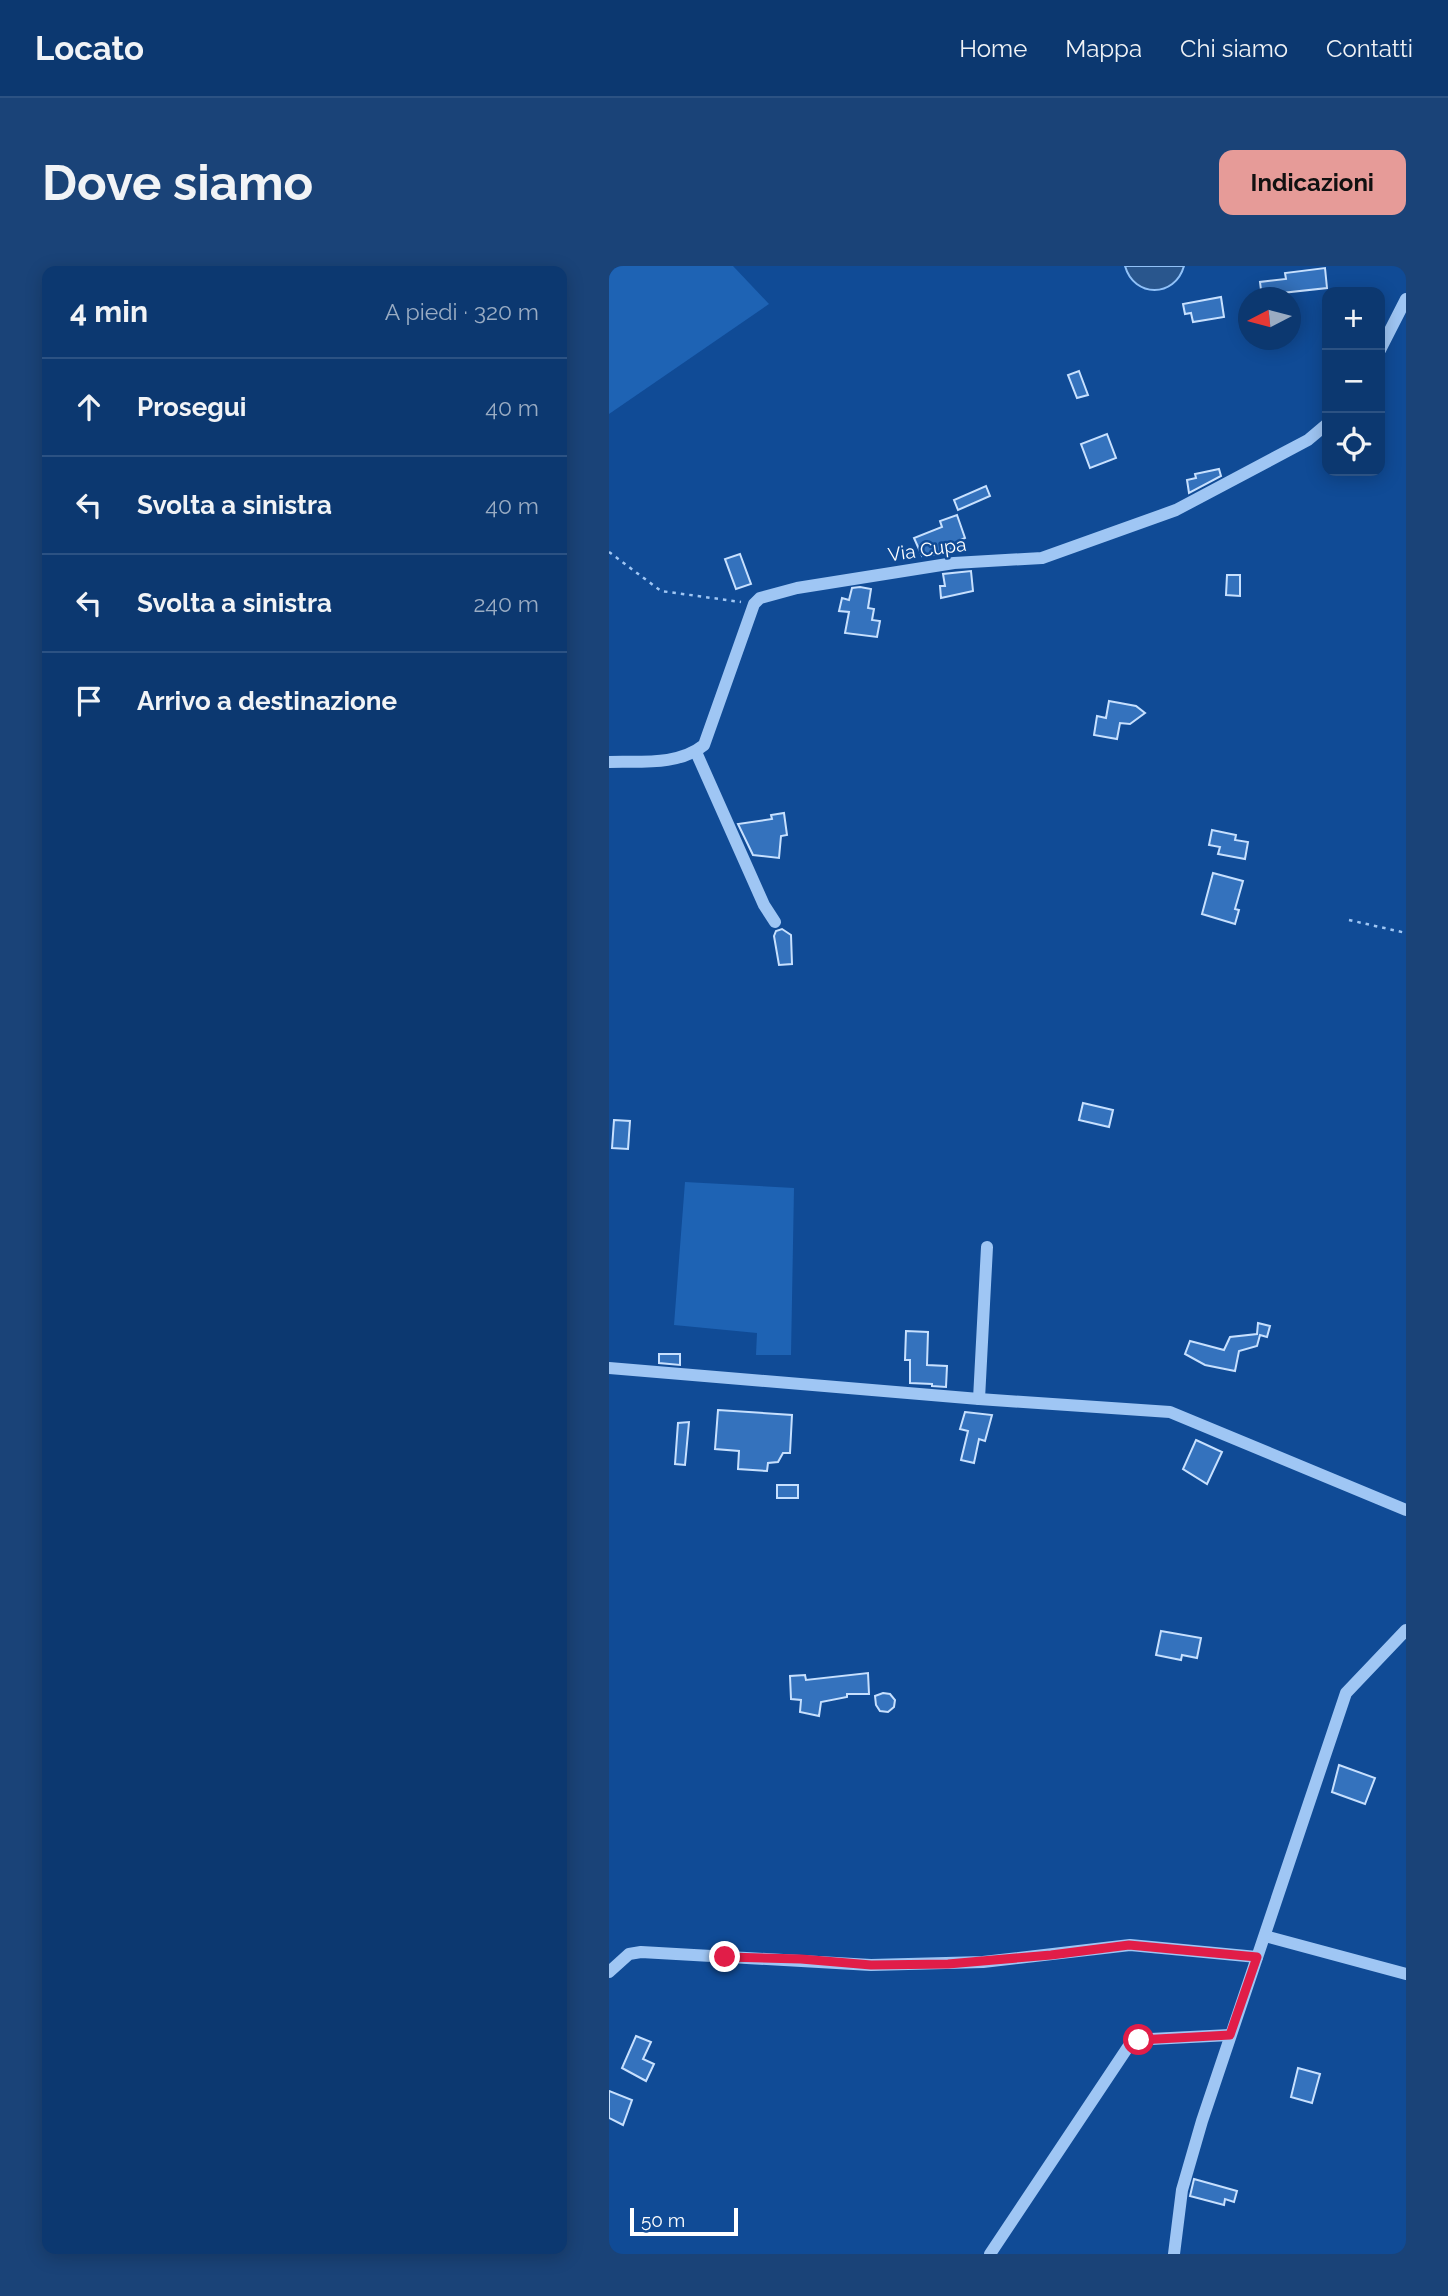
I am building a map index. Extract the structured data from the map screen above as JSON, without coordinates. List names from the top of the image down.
{
  "streets": {
    "street": ["Via Cupa"]
  },
  "scale_bar": "50 m",
  "north": "left",
  "page": {
    "header": "Locato",
    "nav": [
      "Home",
      "Mappa",
      "Chi siamo",
      "Contatti"
    ],
    "buttons": "Indicazioni",
    "title": "Dove siamo",
    "heading": ["4 min", "A piedi · 320 m"],
    "map_buttons": ["+", "−"],
    "list": [
      ["Prosegui", "40 m"],
      ["Svolta a sinistra", "40 m"],
      ["Svolta a sinistra", "240 m"],
      "Arrivo a destinazione"
    ],
    "scale": "50 m"
  }
}
